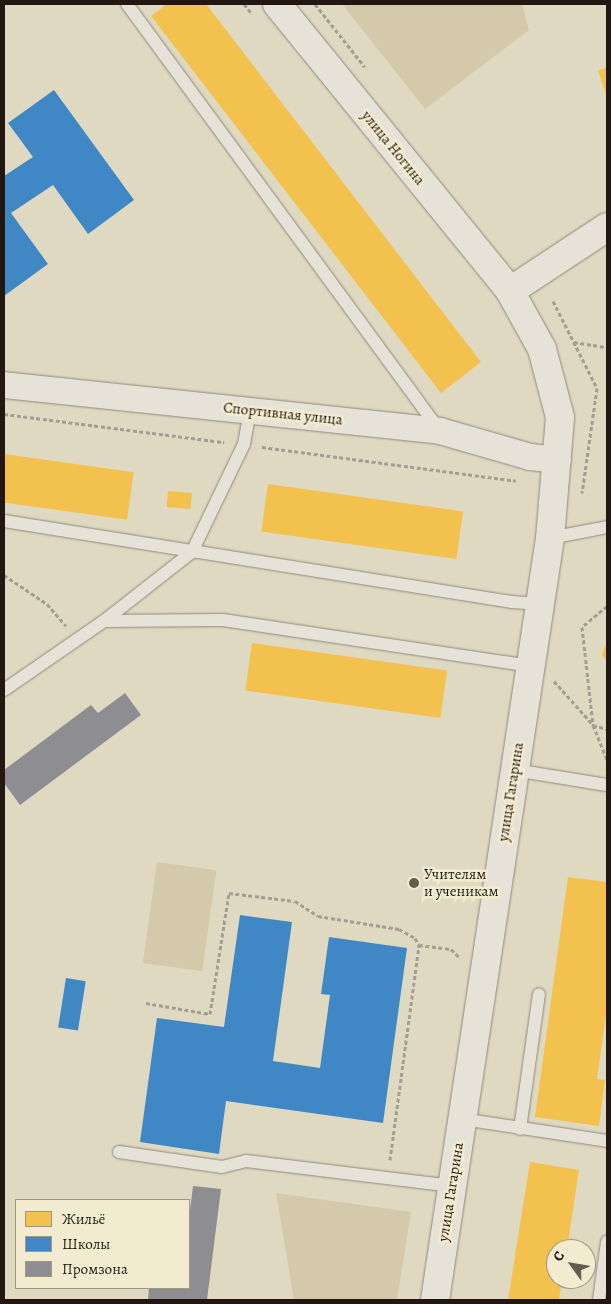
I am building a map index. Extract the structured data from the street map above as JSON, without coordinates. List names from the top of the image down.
{
  "streets": {
    "street": ["улица Ногина", "Спортивная улица", "улица Гагарина"]
  },
  "crossings": [
    ["улица Ногина", "улица Гагарина"],
    ["Спортивная улица", "улица Гагарина"]
  ],
  "places": ["Учителям и ученикам"],
  "legend": ["Жильё", "Школы", "Промзона"],
  "north": "top left"
}
